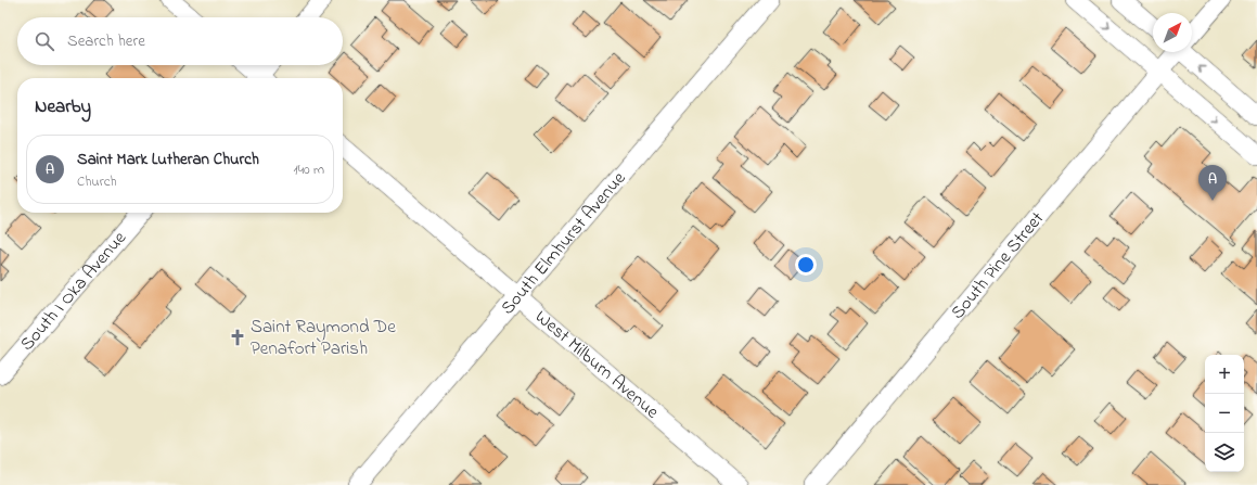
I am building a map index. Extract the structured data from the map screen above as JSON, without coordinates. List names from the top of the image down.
{
  "streets": {
    "street": [
      "South Elmhurst Avenue",
      "South Pine Street",
      "South I Oka Avenue",
      "West Milburn Avenue"
    ]
  },
  "crossings": [
    ["South Elmhurst Avenue", "West Milburn Avenue"]
  ],
  "places": {
    "church": ["Saint Raymond De Penafort Parish"]
  },
  "north": "top right",
  "page": {
    "search": "Search here",
    "heading": "Nearby",
    "list": [
      {
        "mark": "A",
        "name": "Saint Mark Lutheran Church",
        "note": "Church",
        "value": "140 m"
      }
    ],
    "pins": "A",
    "map_buttons": ["+", "−"]
  }
}
